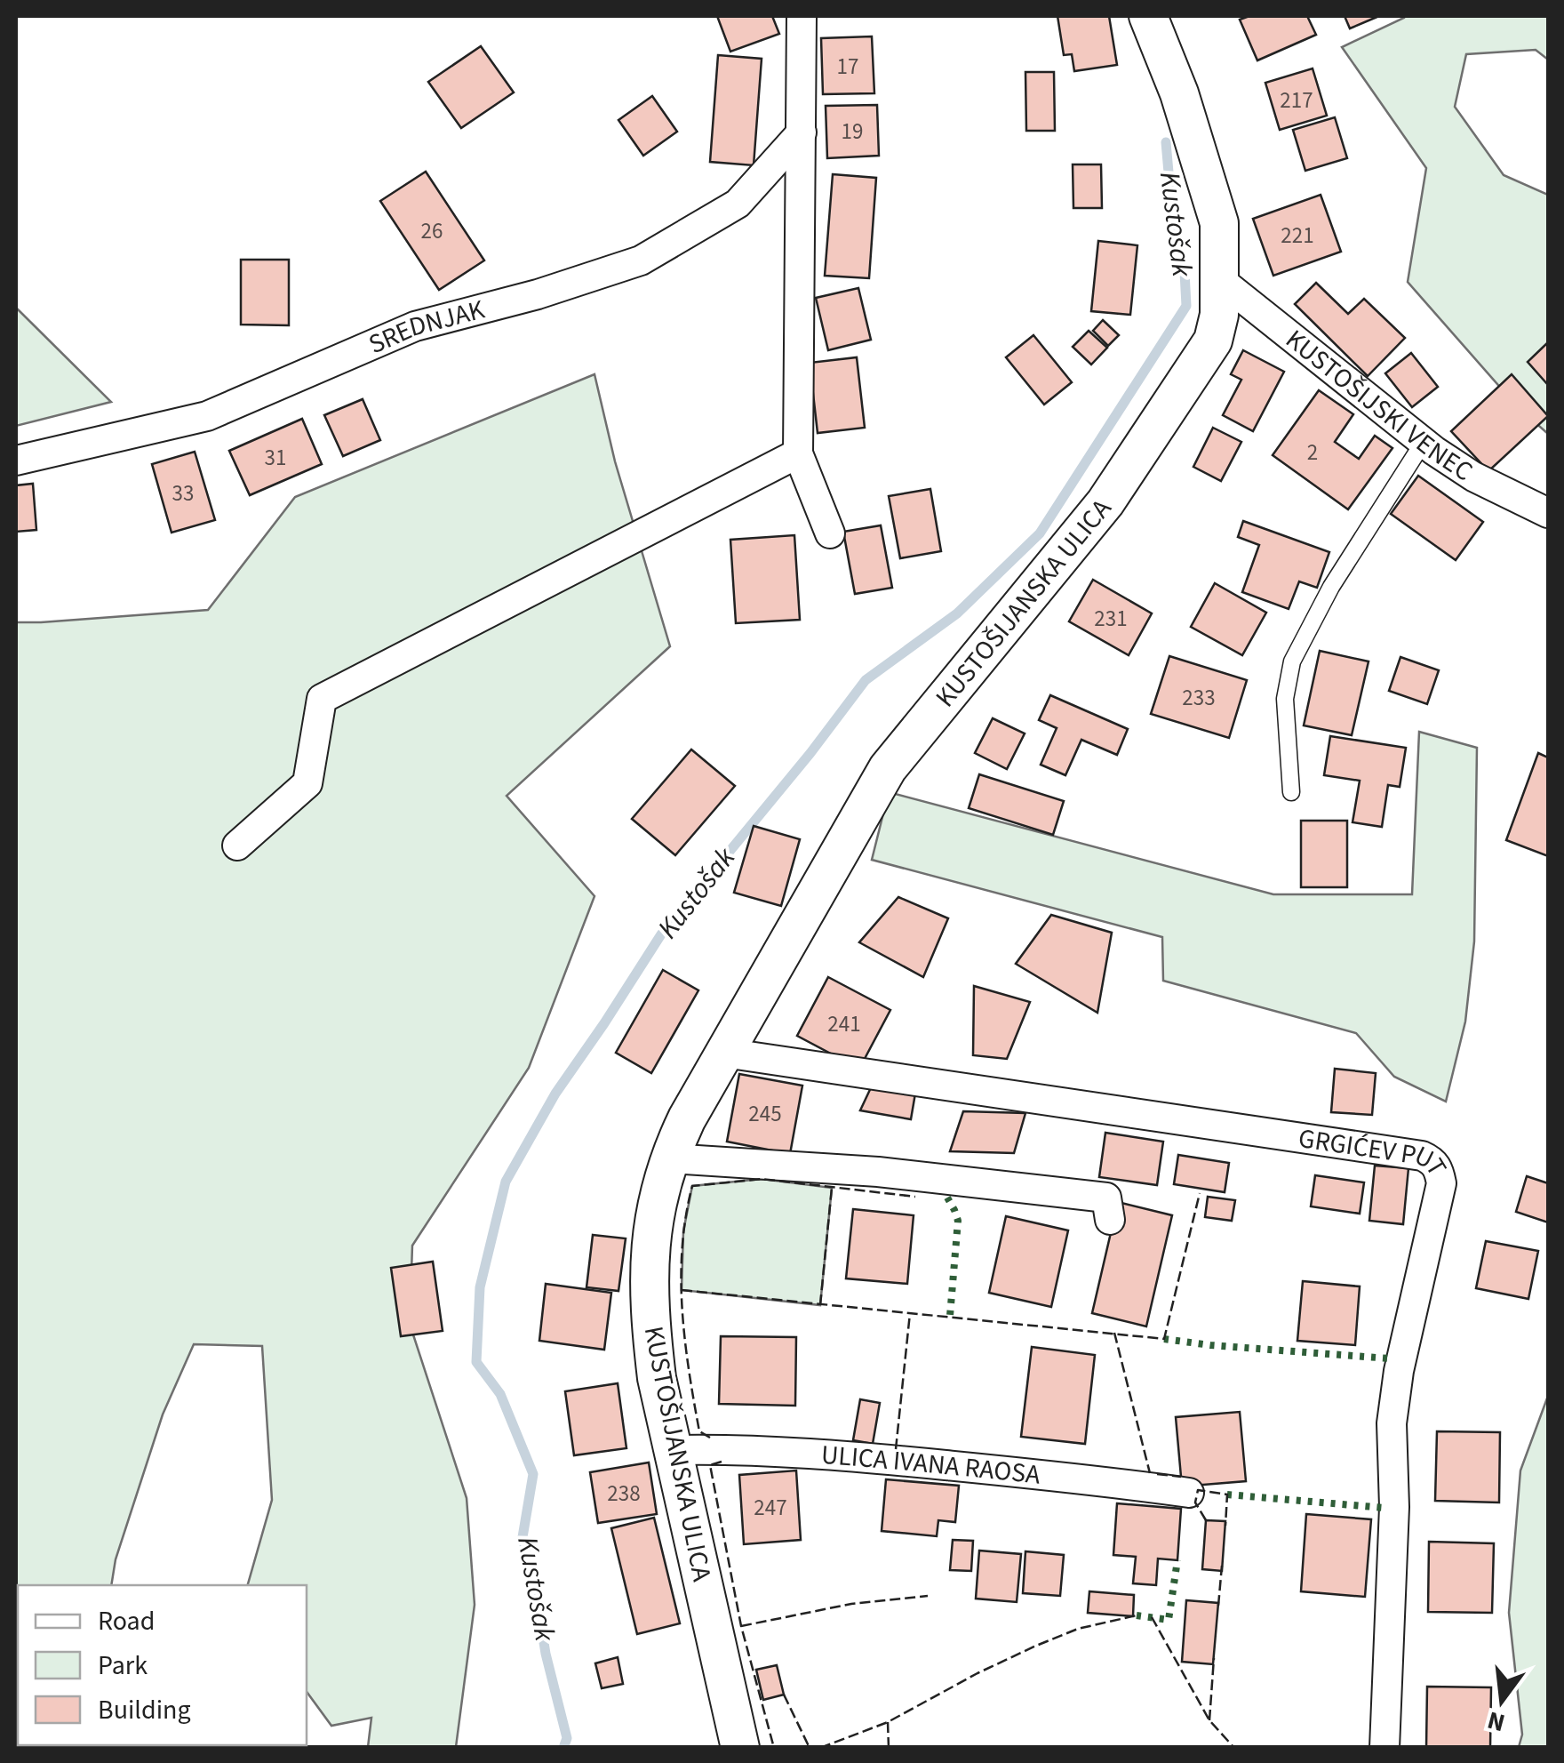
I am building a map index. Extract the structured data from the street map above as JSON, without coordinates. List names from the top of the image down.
{
  "streets": {
    "street": [
      "SREDNJAK",
      "KUSTOŠIJSKI VENEC",
      "KUSTOŠIJANSKA ULICA",
      "GRGIĆEV PUT",
      "ULICA IVANA RAOSA"
    ]
  },
  "crossings": [
    ["KUSTOŠIJSKI VENEC", "KUSTOŠIJANSKA ULICA"],
    ["KUSTOŠIJANSKA ULICA", "GRGIĆEV PUT"],
    ["KUSTOŠIJANSKA ULICA", "ULICA IVANA RAOSA"]
  ],
  "water": ["Kustošak"],
  "house_numbers": [
    "17",
    "217",
    "19",
    "26",
    "221",
    "2",
    "31",
    "33",
    "231",
    "233",
    "241",
    "245",
    "238",
    "247"
  ],
  "legend": ["Road", "Park", "Building"],
  "north": "bottom"
}
